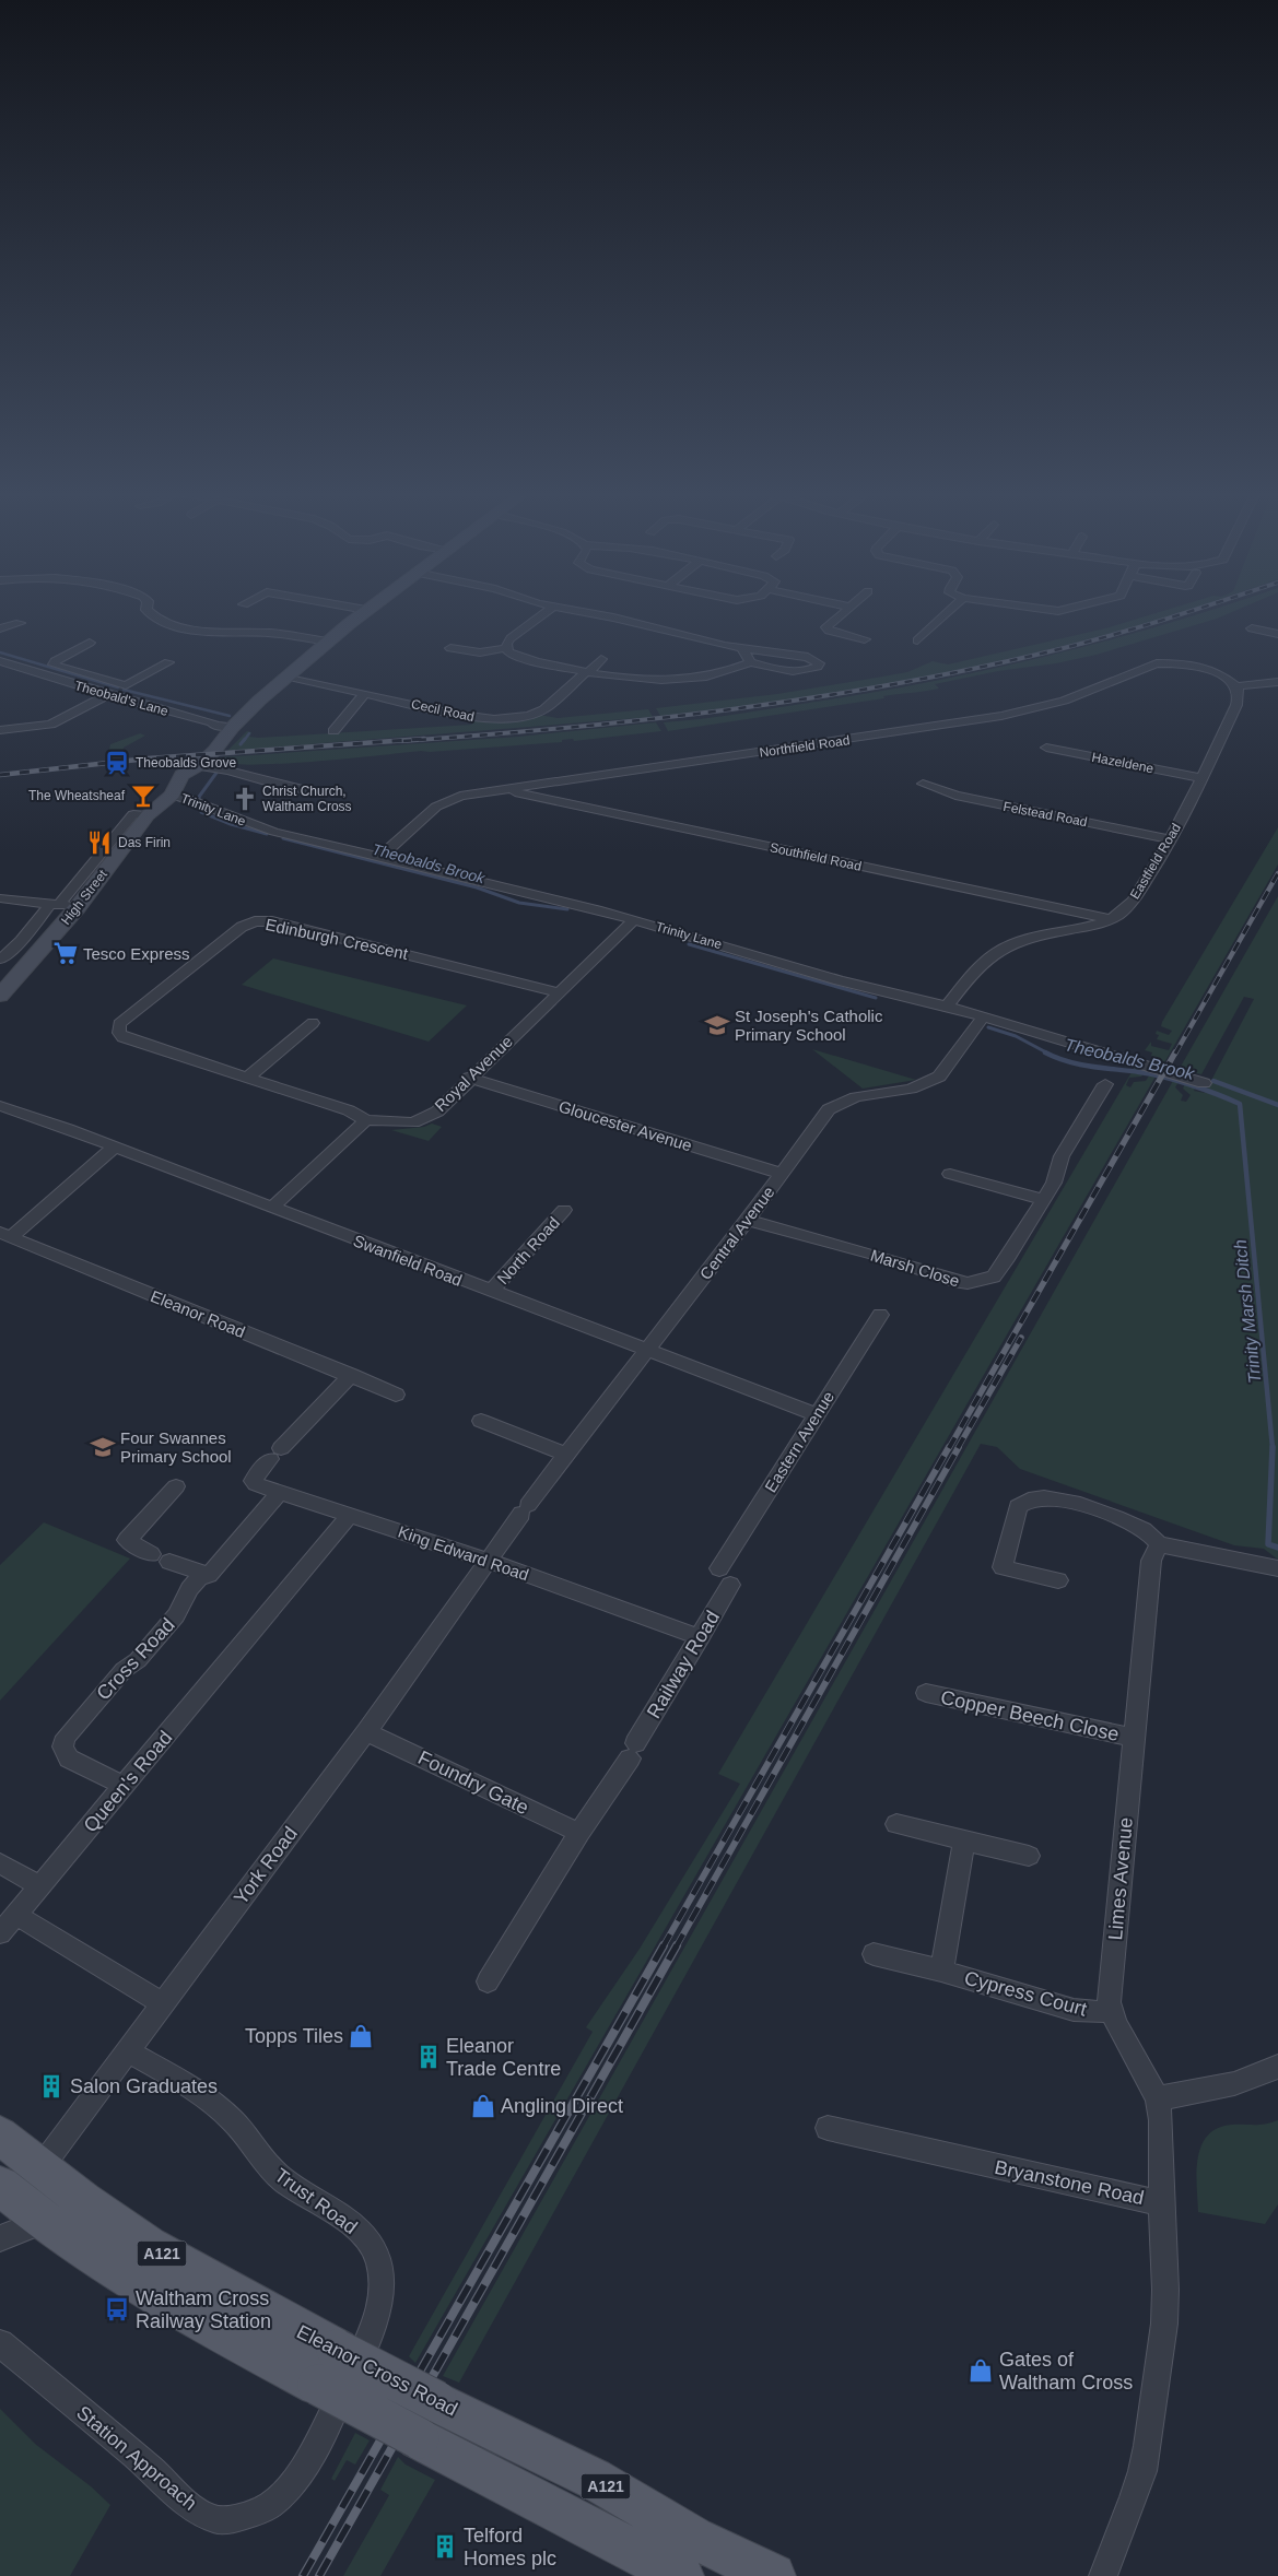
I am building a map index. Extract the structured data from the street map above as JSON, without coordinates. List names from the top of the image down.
{
  "streets": {
    "main road": ["High Street", "A121", "Eleanor Cross Road"],
    "street": [
      "Theobald's Lane",
      "Cecil Road",
      "Northfield Road",
      "Hazeldene",
      "Trinity Lane",
      "Felstead Road",
      "Southfield Road",
      "Eastfield Road",
      "Edinburgh Crescent",
      "Royal Avenue",
      "Gloucester Avenue",
      "Central Avenue",
      "North Road",
      "Swanfield Road",
      "Marsh Close",
      "Eleanor Road",
      "Eastern Avenue",
      "King Edward Road",
      "Cross Road",
      "Railway Road",
      "Copper Beech Close",
      "Queen's Road",
      "Foundry Gate",
      "York Road",
      "Limes Avenue",
      "Cypress Court",
      "Bryanstone Road",
      "Trust Road",
      "Station Approach"
    ]
  },
  "crossings": [
    ["Theobald's Lane", "High Street"],
    ["Cecil Road", "High Street"],
    ["Northfield Road", "Trinity Lane"],
    ["Northfield Road", "Southfield Road"],
    ["Northfield Road", "Eastfield Road"],
    ["Hazeldene", "Eastfield Road"],
    ["Trinity Lane", "Eastfield Road"],
    ["Trinity Lane", "High Street"],
    ["Trinity Lane", "Royal Avenue"],
    ["Trinity Lane", "Central Avenue"],
    ["Felstead Road", "Eastfield Road"],
    ["Southfield Road", "Eastfield Road"],
    ["Edinburgh Crescent", "Royal Avenue"],
    ["Royal Avenue", "Gloucester Avenue"],
    ["Gloucester Avenue", "Central Avenue"],
    ["Central Avenue", "Swanfield Road"],
    ["Central Avenue", "Marsh Close"],
    ["Central Avenue", "King Edward Road"],
    ["Central Avenue", "York Road"],
    ["North Road", "Swanfield Road"],
    ["Swanfield Road", "Eastern Avenue"],
    ["Eleanor Road", "King Edward Road"],
    ["Eastern Avenue", "Railway Road"],
    ["King Edward Road", "Cross Road"],
    ["King Edward Road", "Railway Road"],
    ["King Edward Road", "Queen's Road"],
    ["King Edward Road", "York Road"],
    ["Cross Road", "Queen's Road"],
    ["Railway Road", "Foundry Gate"],
    ["Copper Beech Close", "Limes Avenue"],
    ["Foundry Gate", "York Road"],
    ["York Road", "Trust Road"],
    ["York Road", "Eleanor Cross Road"],
    ["Limes Avenue", "Cypress Court"],
    ["Limes Avenue", "Bryanstone Road"],
    ["Trust Road", "Eleanor Cross Road"],
    ["Trust Road", "Station Approach"],
    ["Eleanor Cross Road", "Station Approach"]
  ],
  "water": ["Theobalds Brook", "Trinity Marsh Ditch"],
  "places": {
    "station": ["Theobalds Grove"],
    "bar": ["The Wheatsheaf"],
    "church": ["Christ Church, Waltham Cross"],
    "restaurant": ["Das Firin"],
    "supermarket": ["Tesco Express"],
    "school or university": ["St Joseph's Catholic Primary School", "Four Swannes Primary School"],
    "shop": ["Topps Tiles", "Angling Direct", "Gates of Waltham Cross"],
    "building": ["Eleanor Trade Centre", "Salon Graduates", "Telford Homes plc"],
    "bus stop": ["Waltham Cross Railway Station"]
  }
}
